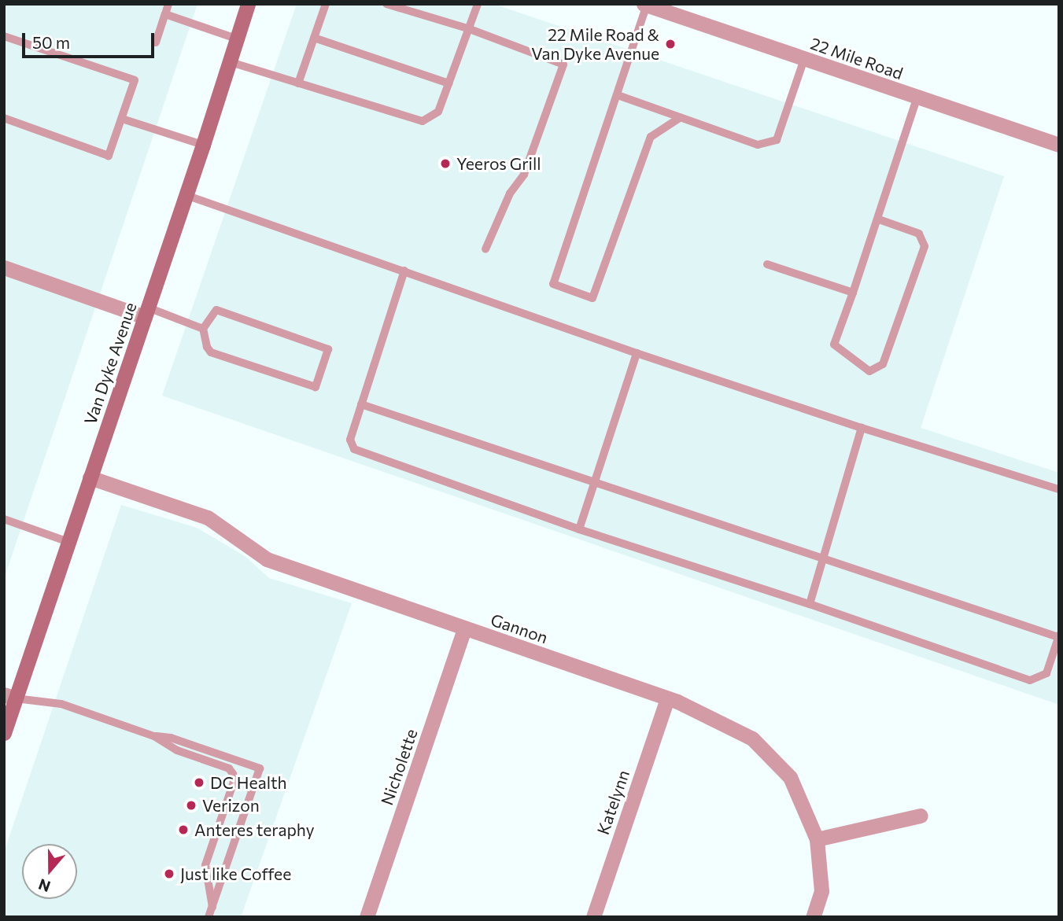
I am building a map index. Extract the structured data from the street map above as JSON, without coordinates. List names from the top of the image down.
{
  "streets": {
    "main road": ["Van Dyke Avenue"],
    "street": [
      "22 Mile Road",
      "Gannon",
      "Nicholette",
      "Katelynn"
    ]
  },
  "crossings": [
    ["Van Dyke Avenue", "Gannon"],
    ["Gannon", "Nicholette"],
    ["Gannon", "Katelynn"]
  ],
  "places": [
    "22 Mile Road & Van Dyke Avenue",
    "Yeeros Grill",
    "DC Health",
    "Verizon",
    "Anteres teraphy",
    "Just like Coffee"
  ],
  "scale_bar": "50 m",
  "north": "bottom"
}
